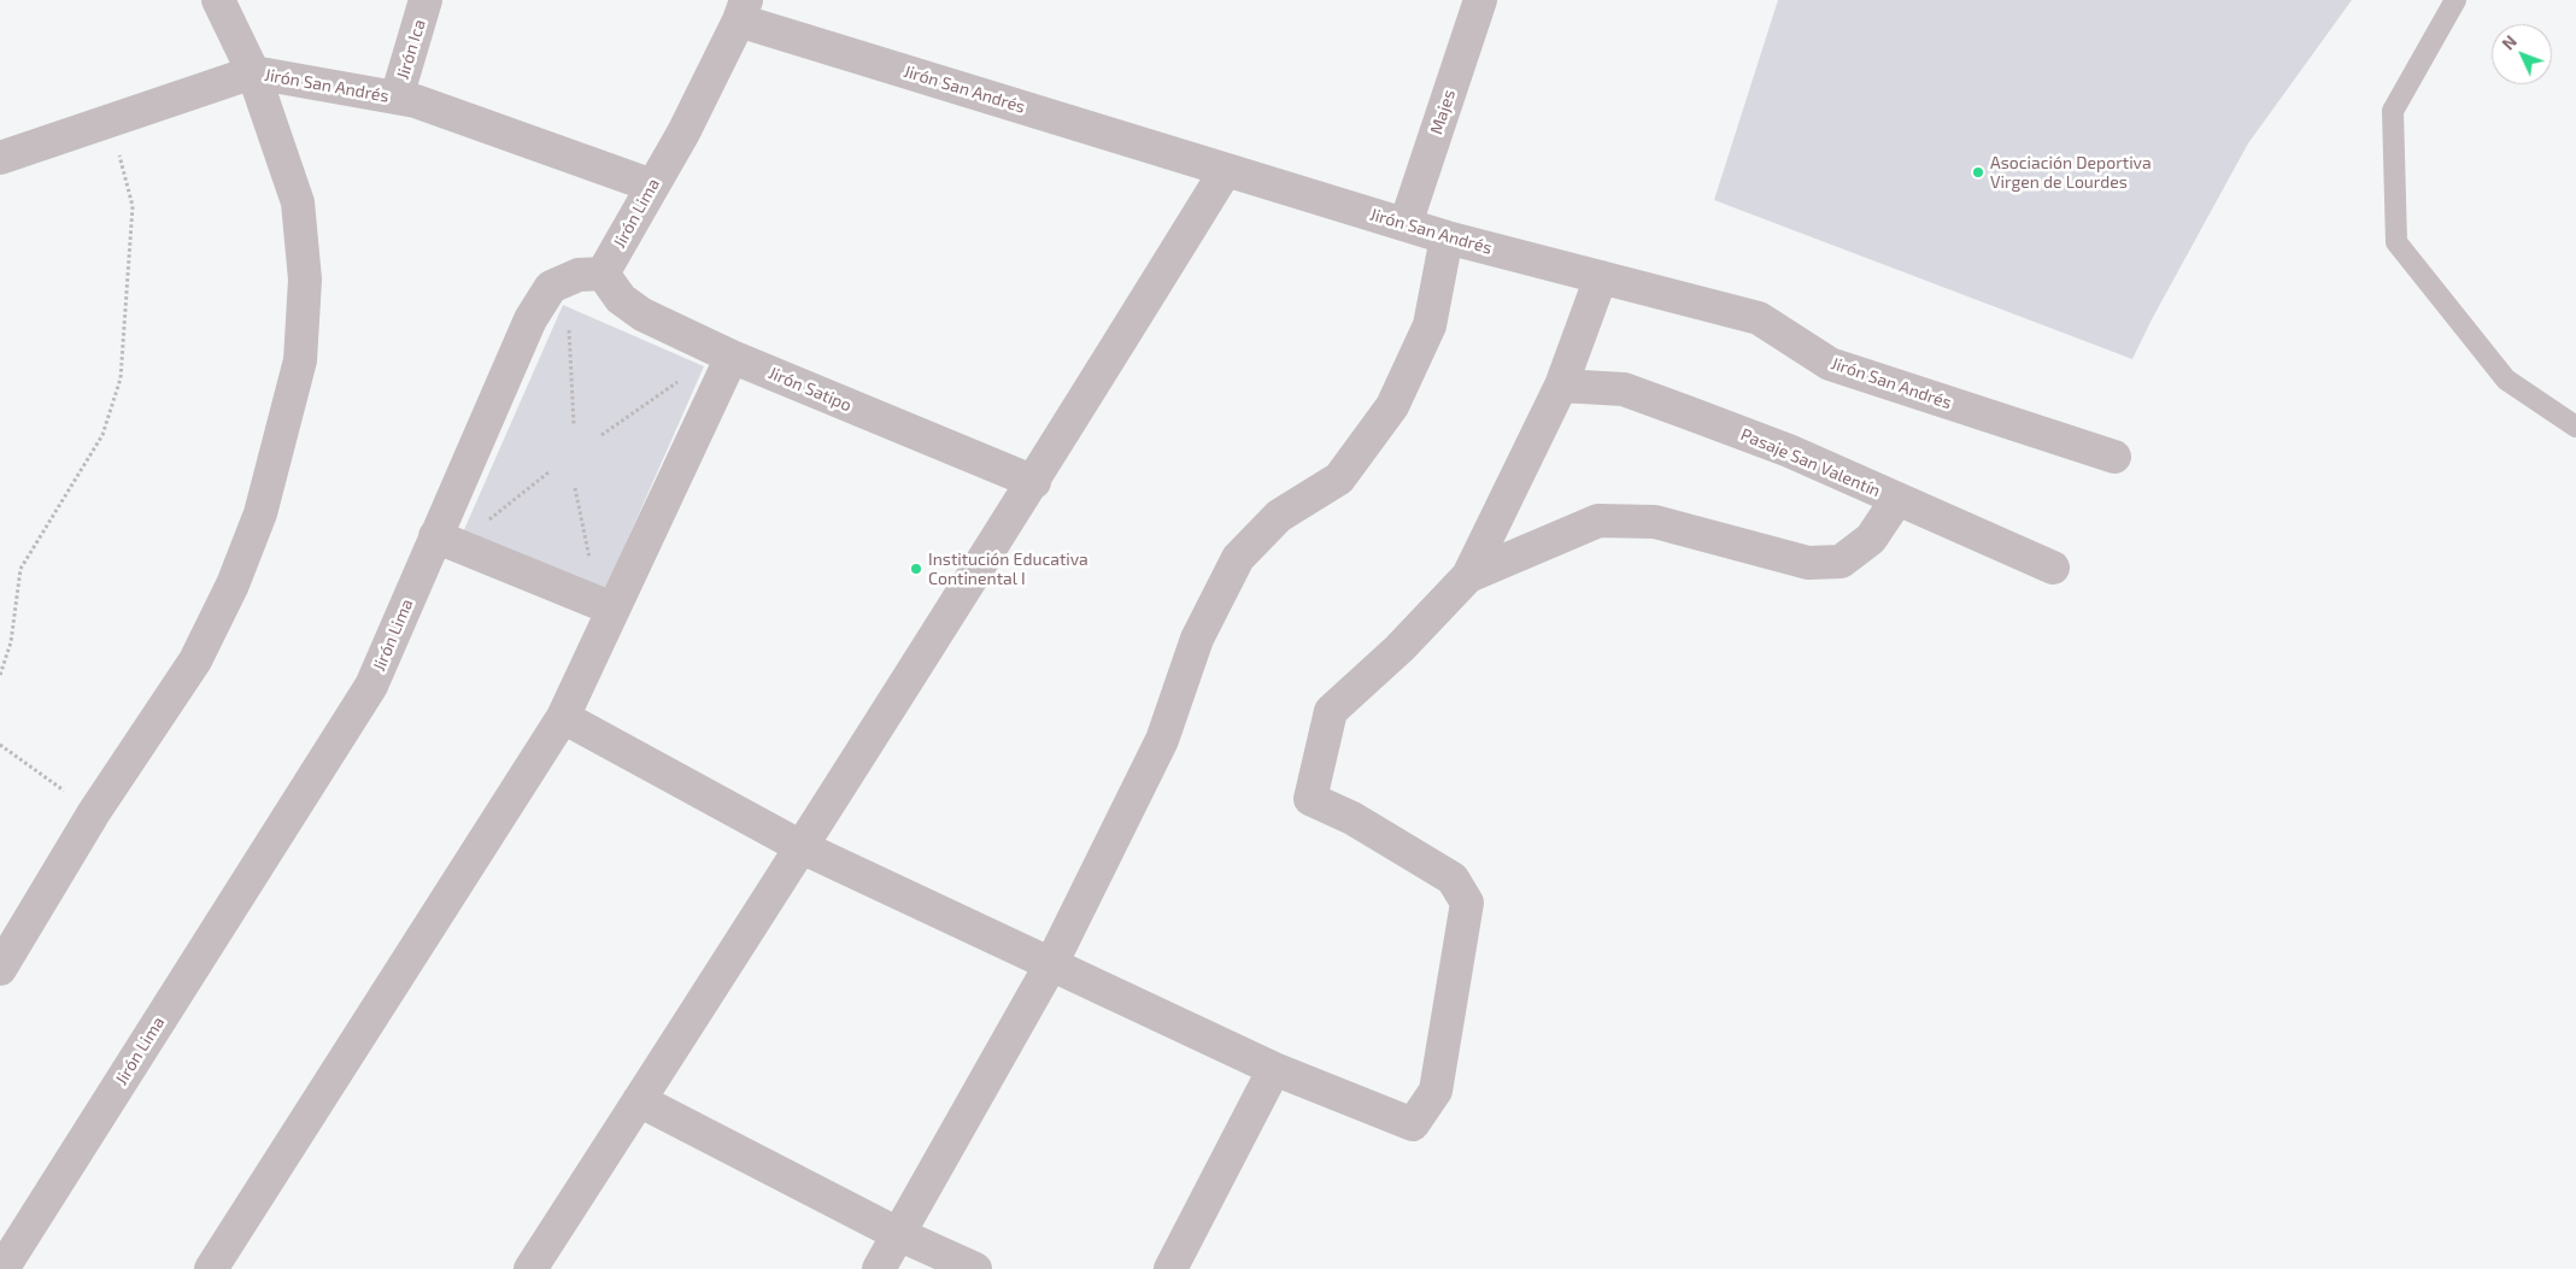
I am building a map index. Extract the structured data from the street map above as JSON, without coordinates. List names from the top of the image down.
{
  "streets": {
    "street": [
      "Jirón Ica",
      "Jirón San Andrés",
      "Majes",
      "Jirón Lima",
      "Jirón Satipo",
      "Pasaje San Valentín"
    ]
  },
  "crossings": [
    ["Jirón Ica", "Jirón San Andrés"],
    ["Jirón San Andrés", "Majes"],
    ["Jirón San Andrés", "Jirón Lima"],
    ["Jirón Lima", "Jirón Satipo"]
  ],
  "places": ["Asociación Deportiva Virgen de Lourdes", "Institución Educativa Continental I"],
  "north": "top left"
}
